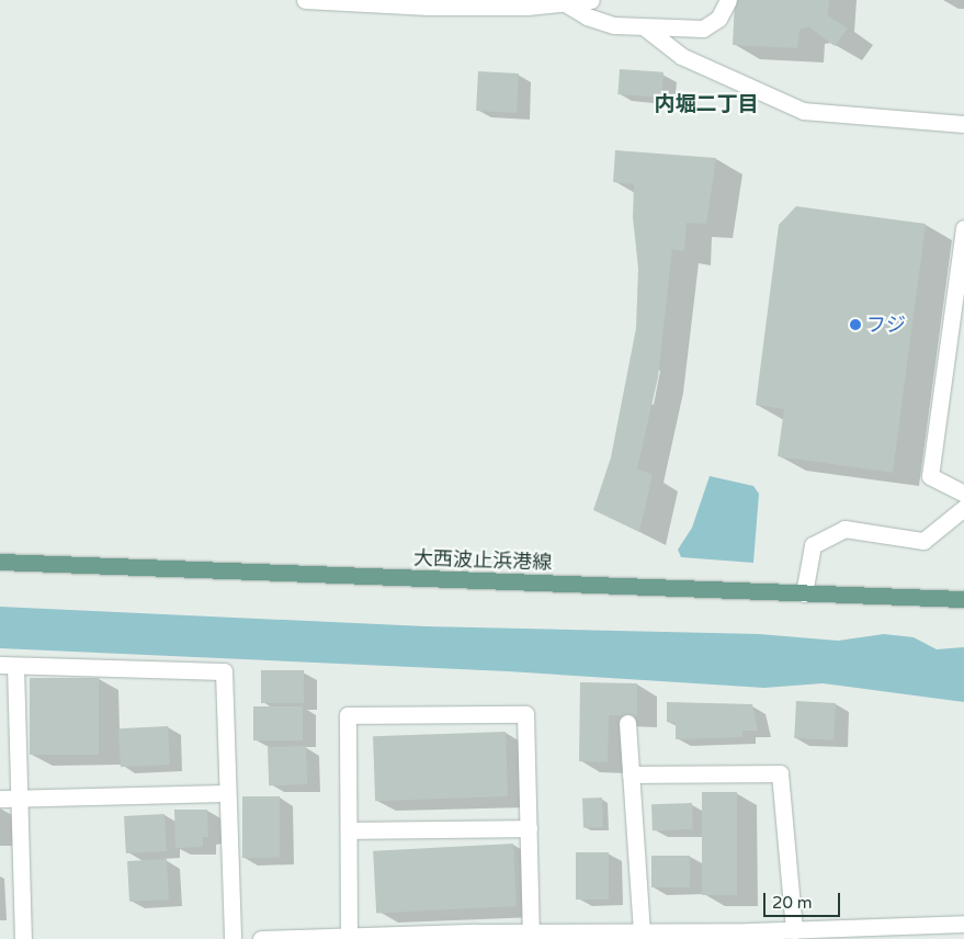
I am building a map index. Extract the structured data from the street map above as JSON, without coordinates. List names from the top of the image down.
{
  "streets": {
    "main road": ["大西波止浜港線"]
  },
  "districts": ["内堀二丁目"],
  "places": ["フジ"],
  "scale_bar": "20 m"
}
